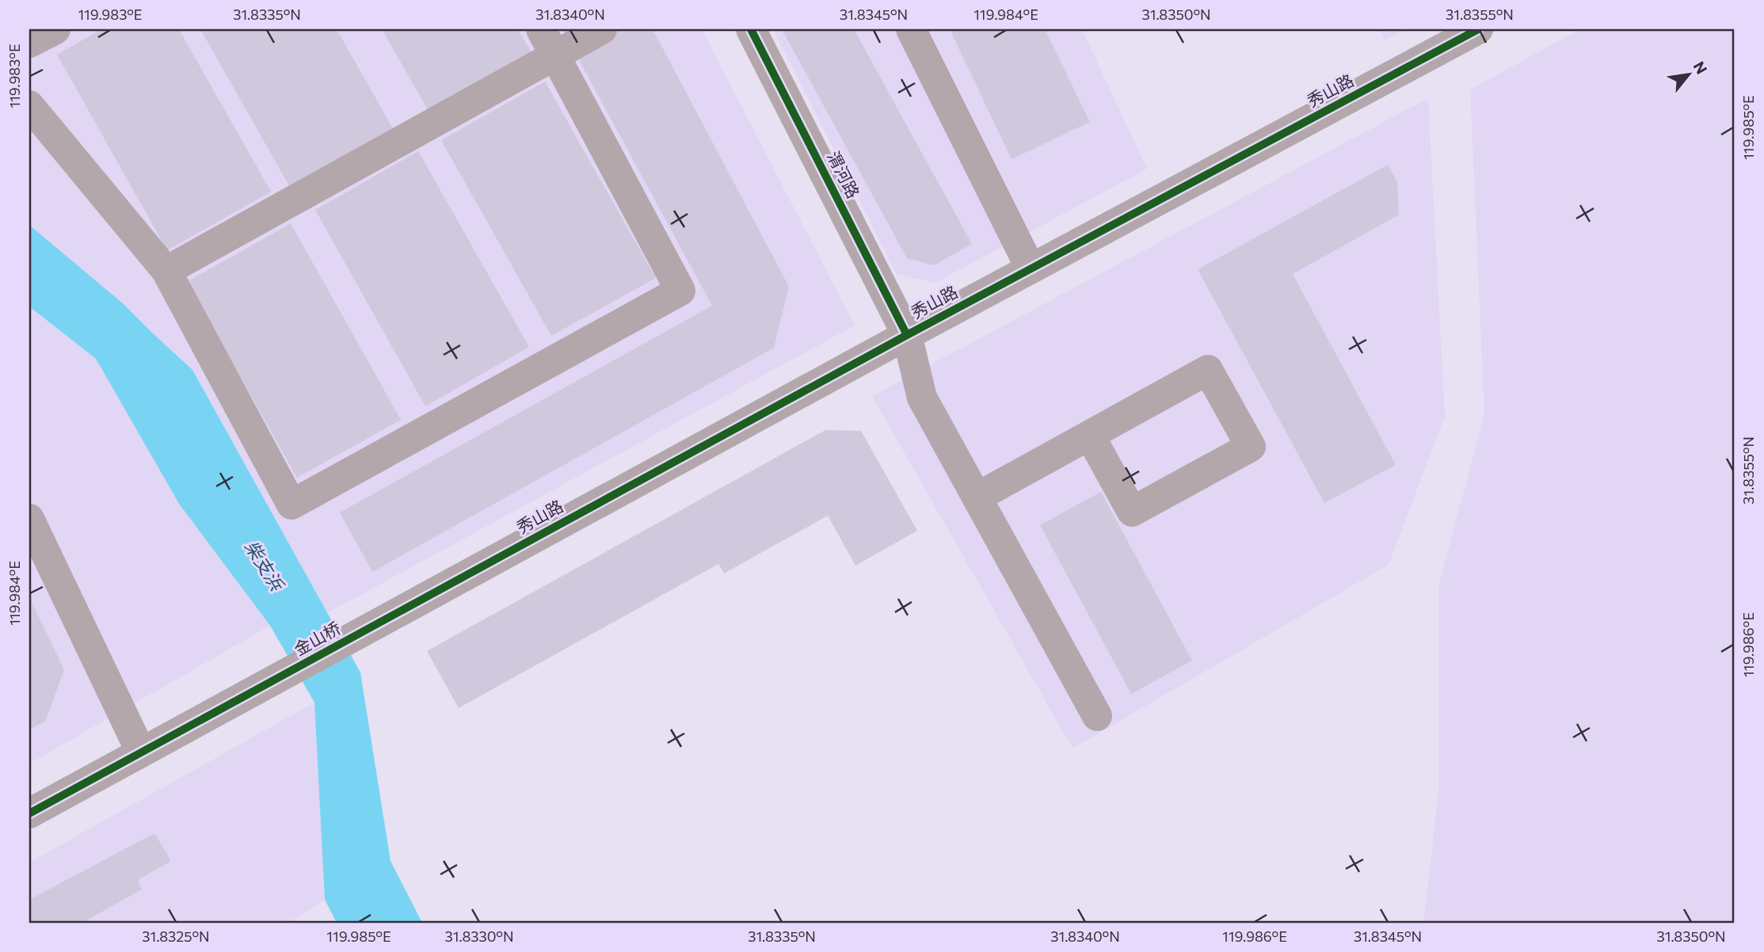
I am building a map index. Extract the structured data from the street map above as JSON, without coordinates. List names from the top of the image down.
{
  "streets": {
    "street": ["秀山路", "渭河路", "金山桥"]
  },
  "crossings": [
    ["秀山路", "渭河路"],
    ["秀山路", "金山桥"]
  ],
  "water": ["柴支浜"],
  "north": "top right",
  "coordinates": [
    "119.983°E",
    "31.8335°N",
    "31.8340°N",
    "31.8345°N",
    "119.984°E",
    "31.8350°N",
    "31.8355°N",
    "119.985°E",
    "119.986°E",
    "31.8325°N",
    "31.8330°N"
  ]
}
